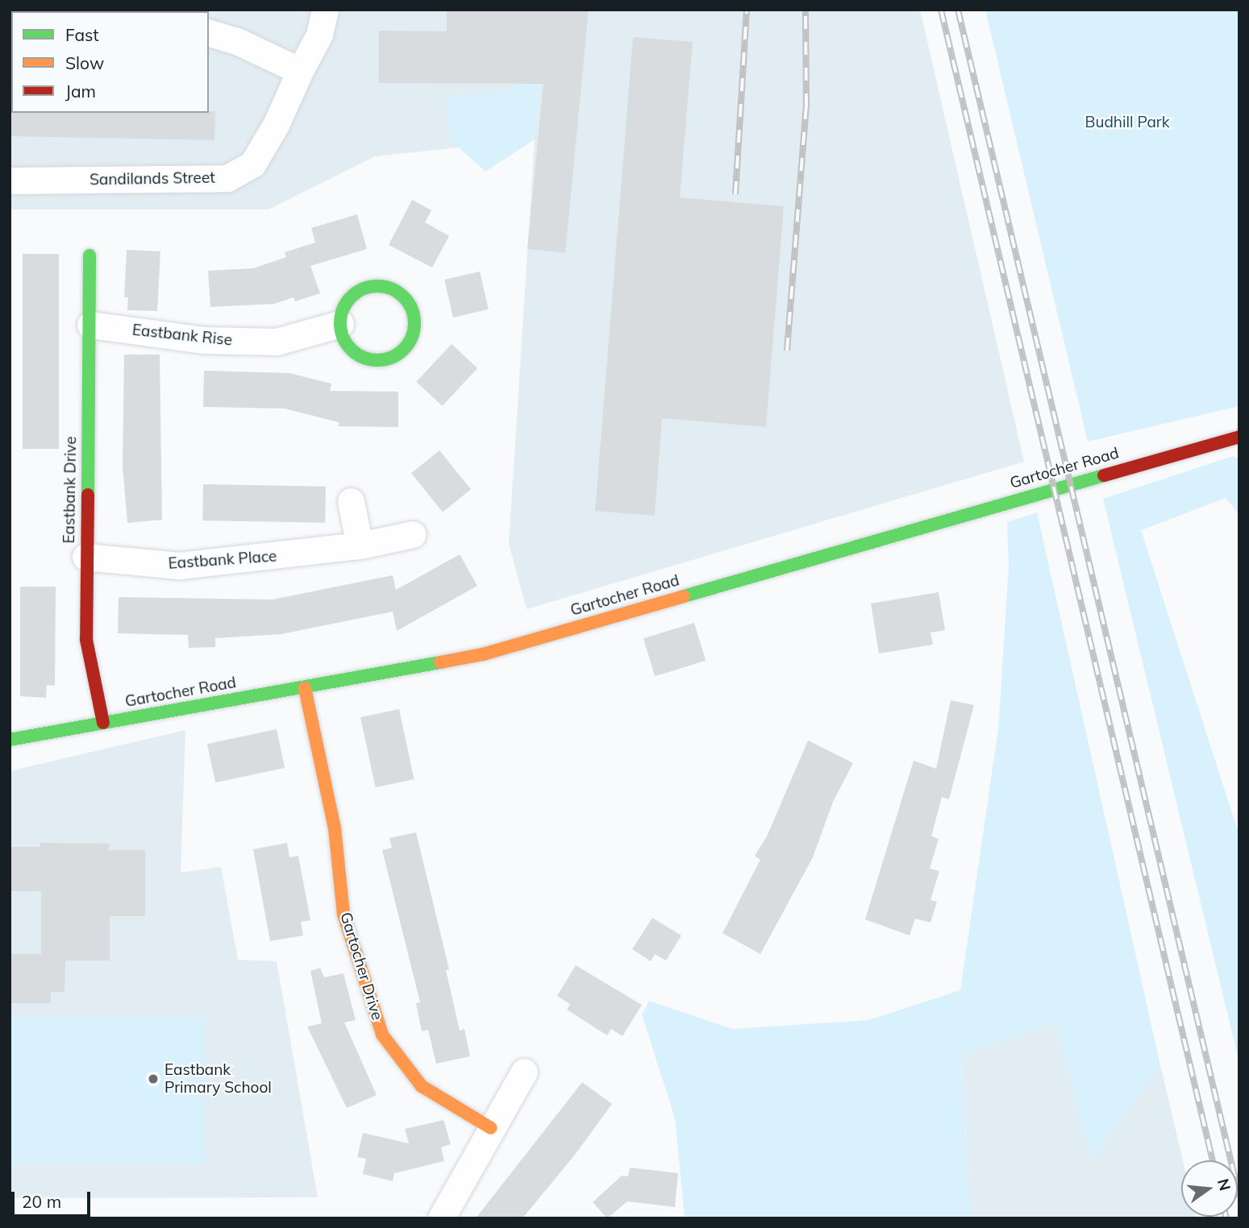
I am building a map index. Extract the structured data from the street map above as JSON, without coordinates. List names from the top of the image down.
{
  "streets": {
    "main road": ["Gartocher Road", "Eastbank Drive", "Gartocher Drive"],
    "street": ["Sandilands Street", "Eastbank Rise", "Eastbank Place"]
  },
  "crossings": [
    ["Eastbank Rise", "Eastbank Drive"],
    ["Gartocher Road", "Eastbank Drive"],
    ["Gartocher Road", "Gartocher Drive"],
    ["Eastbank Drive", "Eastbank Place"]
  ],
  "parks": ["Budhill Park"],
  "places": ["Eastbank Primary School"],
  "legend": ["Fast", "Slow", "Jam"],
  "scale_bar": "20 m",
  "north": "right"
}
